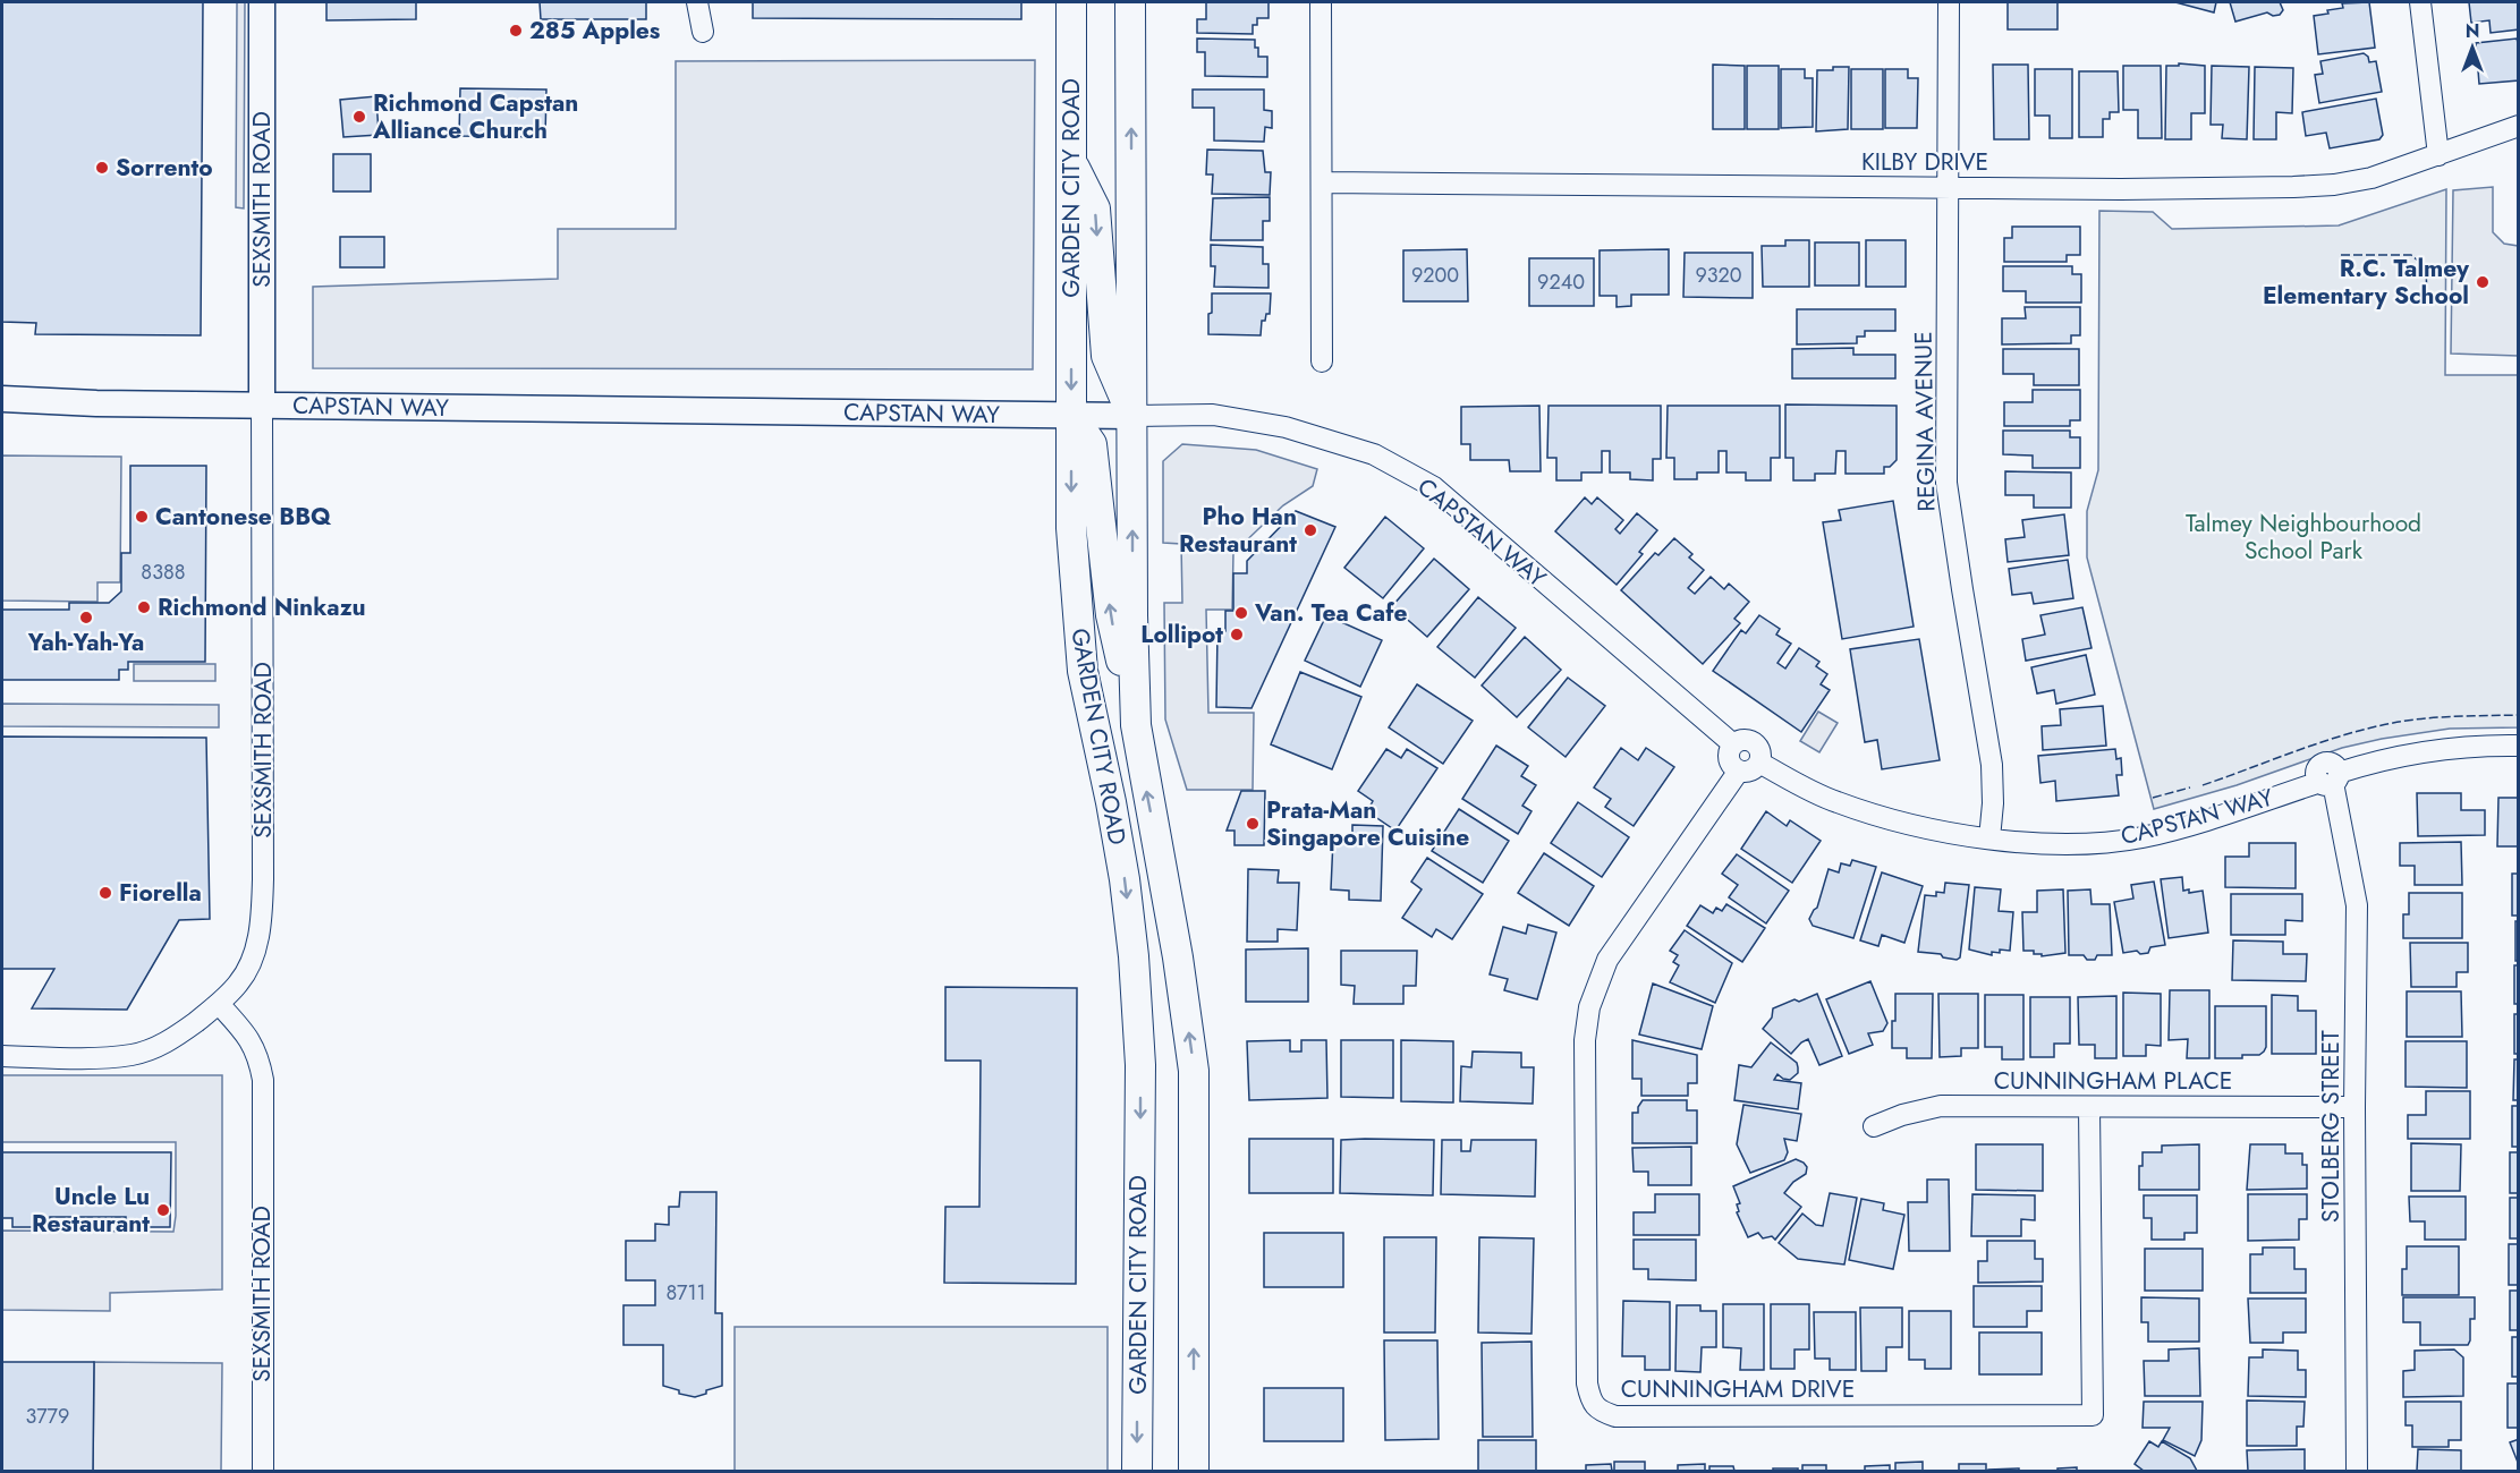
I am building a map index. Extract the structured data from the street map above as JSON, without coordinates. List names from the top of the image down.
{
  "streets": {
    "main road": ["GARDEN CITY ROAD"],
    "street": [
      "KILBY DRIVE",
      "SEXSMITH ROAD",
      "CAPSTAN WAY",
      "REGINA AVENUE",
      "CUNNINGHAM PLACE",
      "STOLBERG STREET",
      "CUNNINGHAM DRIVE"
    ]
  },
  "crossings": [
    ["KILBY DRIVE", "REGINA AVENUE"],
    ["GARDEN CITY ROAD", "CAPSTAN WAY"],
    ["SEXSMITH ROAD", "CAPSTAN WAY"],
    ["CAPSTAN WAY", "REGINA AVENUE"],
    ["CAPSTAN WAY", "STOLBERG STREET"],
    ["CAPSTAN WAY", "CUNNINGHAM DRIVE"],
    ["CUNNINGHAM PLACE", "STOLBERG STREET"],
    ["CUNNINGHAM PLACE", "CUNNINGHAM DRIVE"]
  ],
  "parks": ["Talmey Neighbourhood School Park"],
  "places": [
    "285 Apples",
    "Richmond Capstan Alliance Church",
    "Sorrento",
    "R.C. Talmey Elementary School",
    "Cantonese BBQ",
    "Pho Han Restaurant",
    "Richmond Ninkazu",
    "Van. Tea Cafe",
    "Yah-Yah-Ya",
    "Lollipot",
    "Prata-Man Singapore Cuisine",
    "Fiorella",
    "Uncle Lu Restaurant"
  ],
  "house_numbers": [
    "9200",
    "9320",
    "9240",
    "8388",
    "8711",
    "3779"
  ],
  "north": "top"
}
